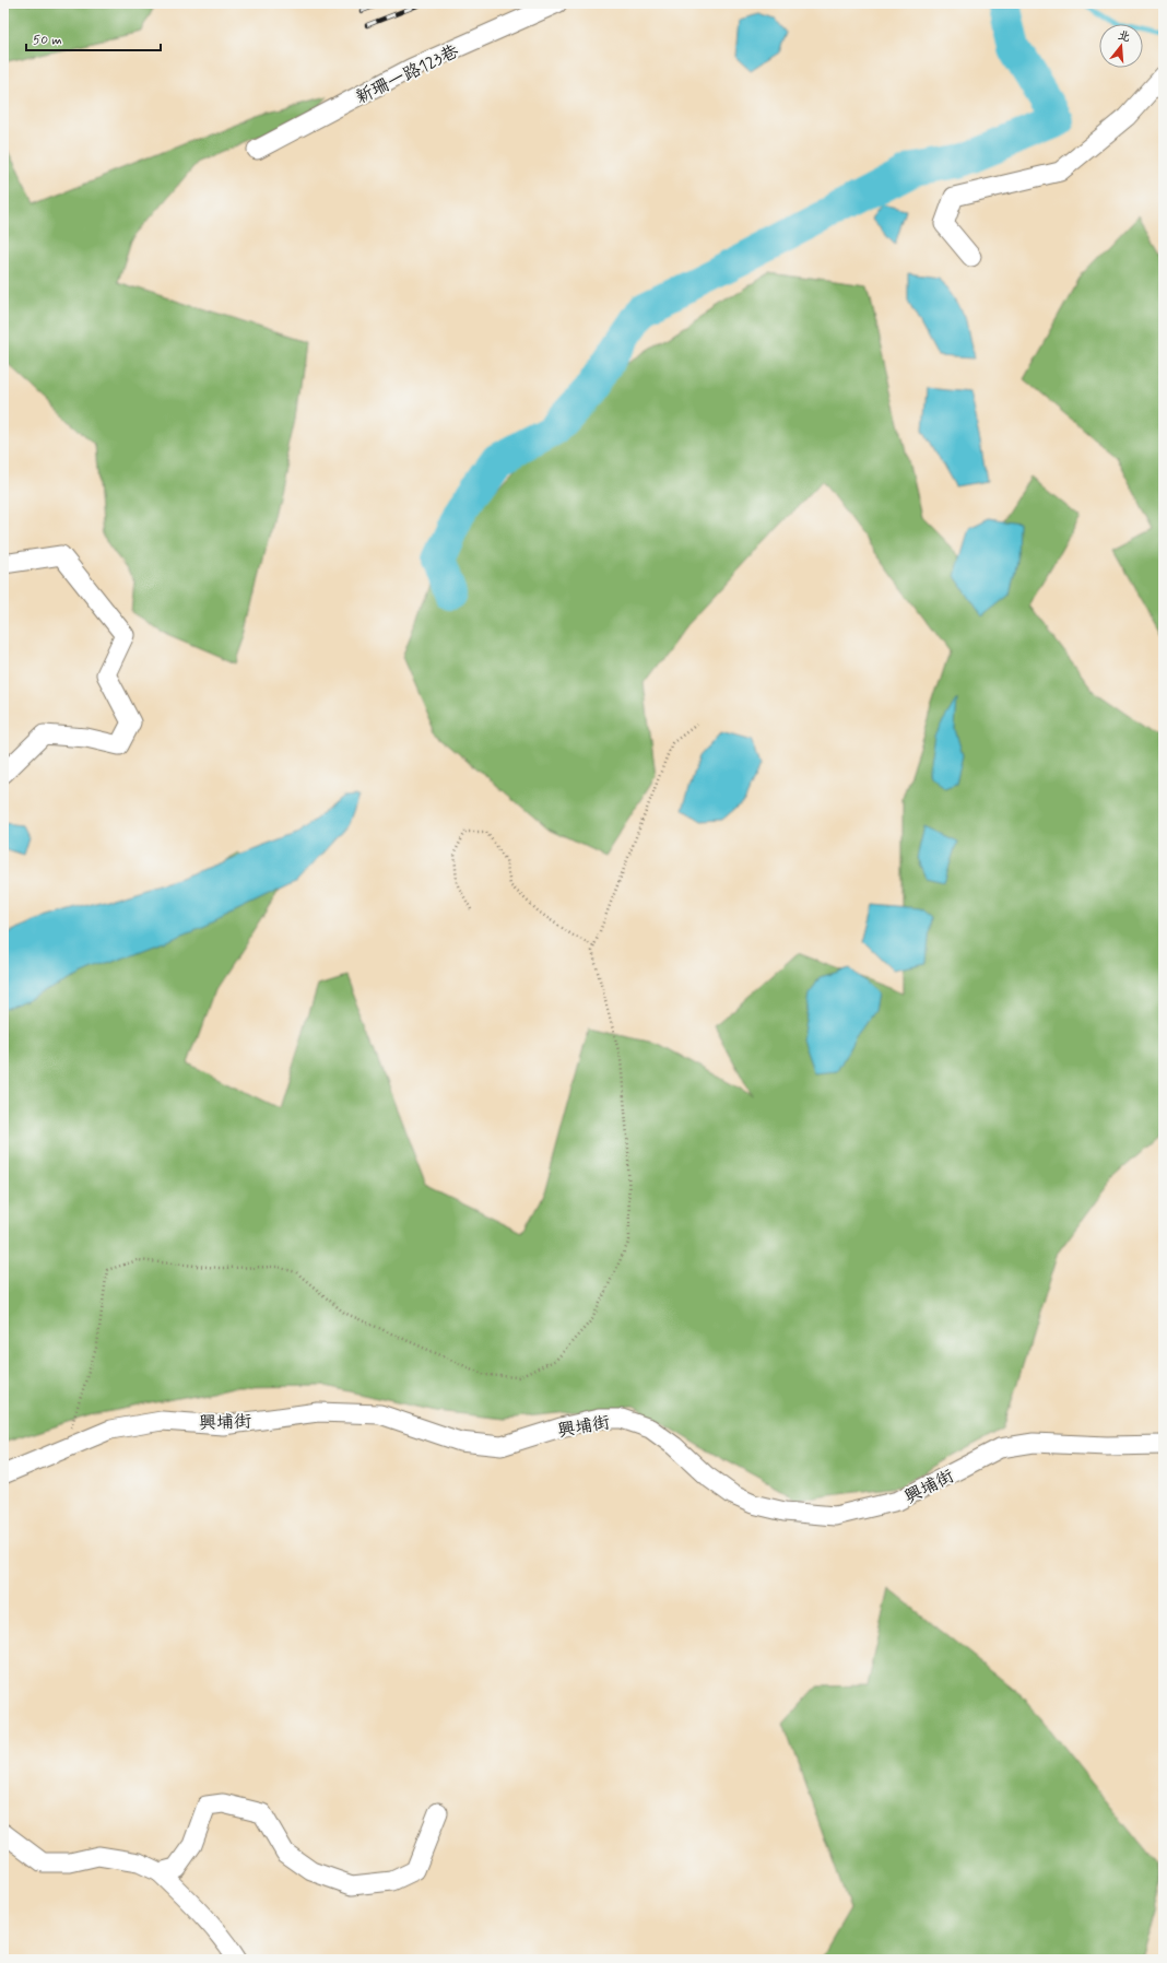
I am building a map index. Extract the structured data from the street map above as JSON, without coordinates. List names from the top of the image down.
{
  "streets": {
    "street": ["新珊一路123巷", "興埔街"]
  },
  "scale_bar": "50 m",
  "north": "top"
}
